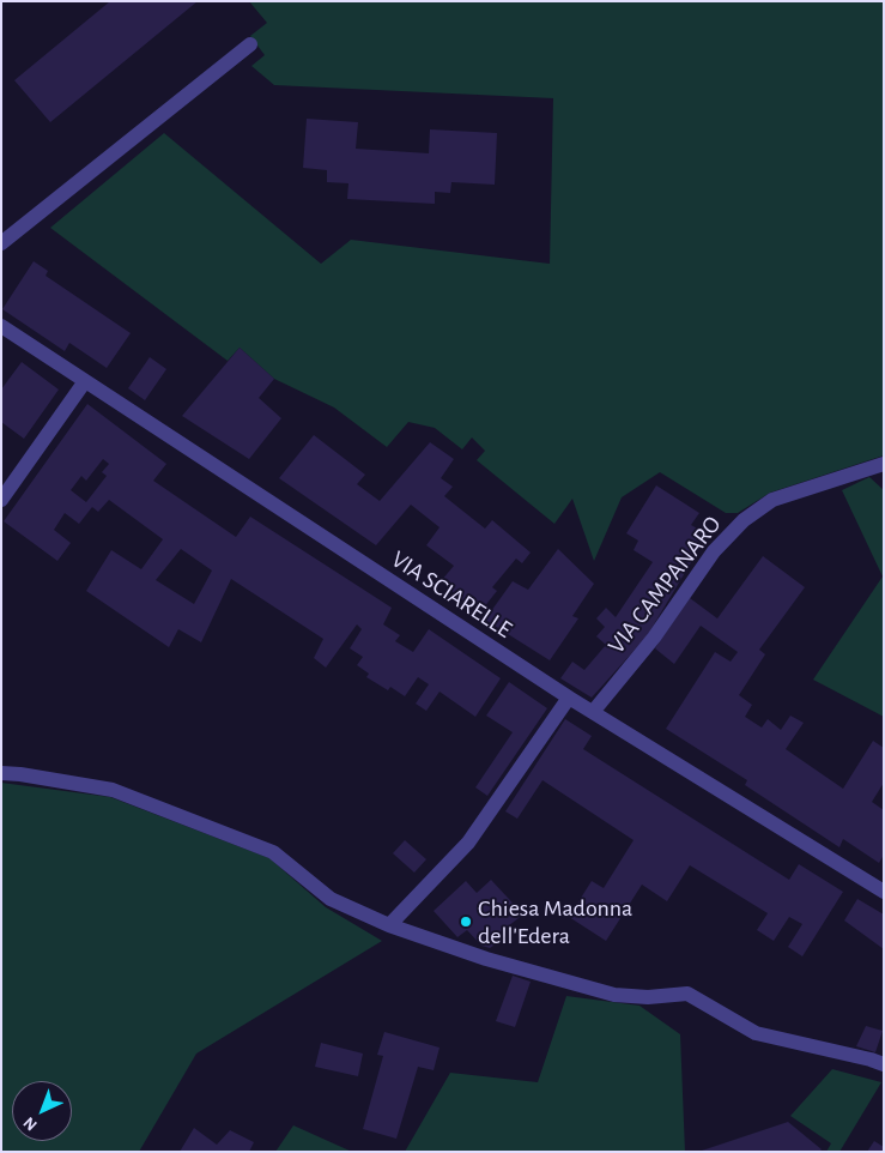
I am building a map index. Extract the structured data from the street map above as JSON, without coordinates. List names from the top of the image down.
{
  "streets": {
    "street": ["VIA CAMPANARO", "VIA SCIARELLE"]
  },
  "crossings": [
    ["VIA CAMPANARO", "VIA SCIARELLE"]
  ],
  "places": ["Chiesa Madonna dell'Edera"],
  "north": "bottom left"
}
